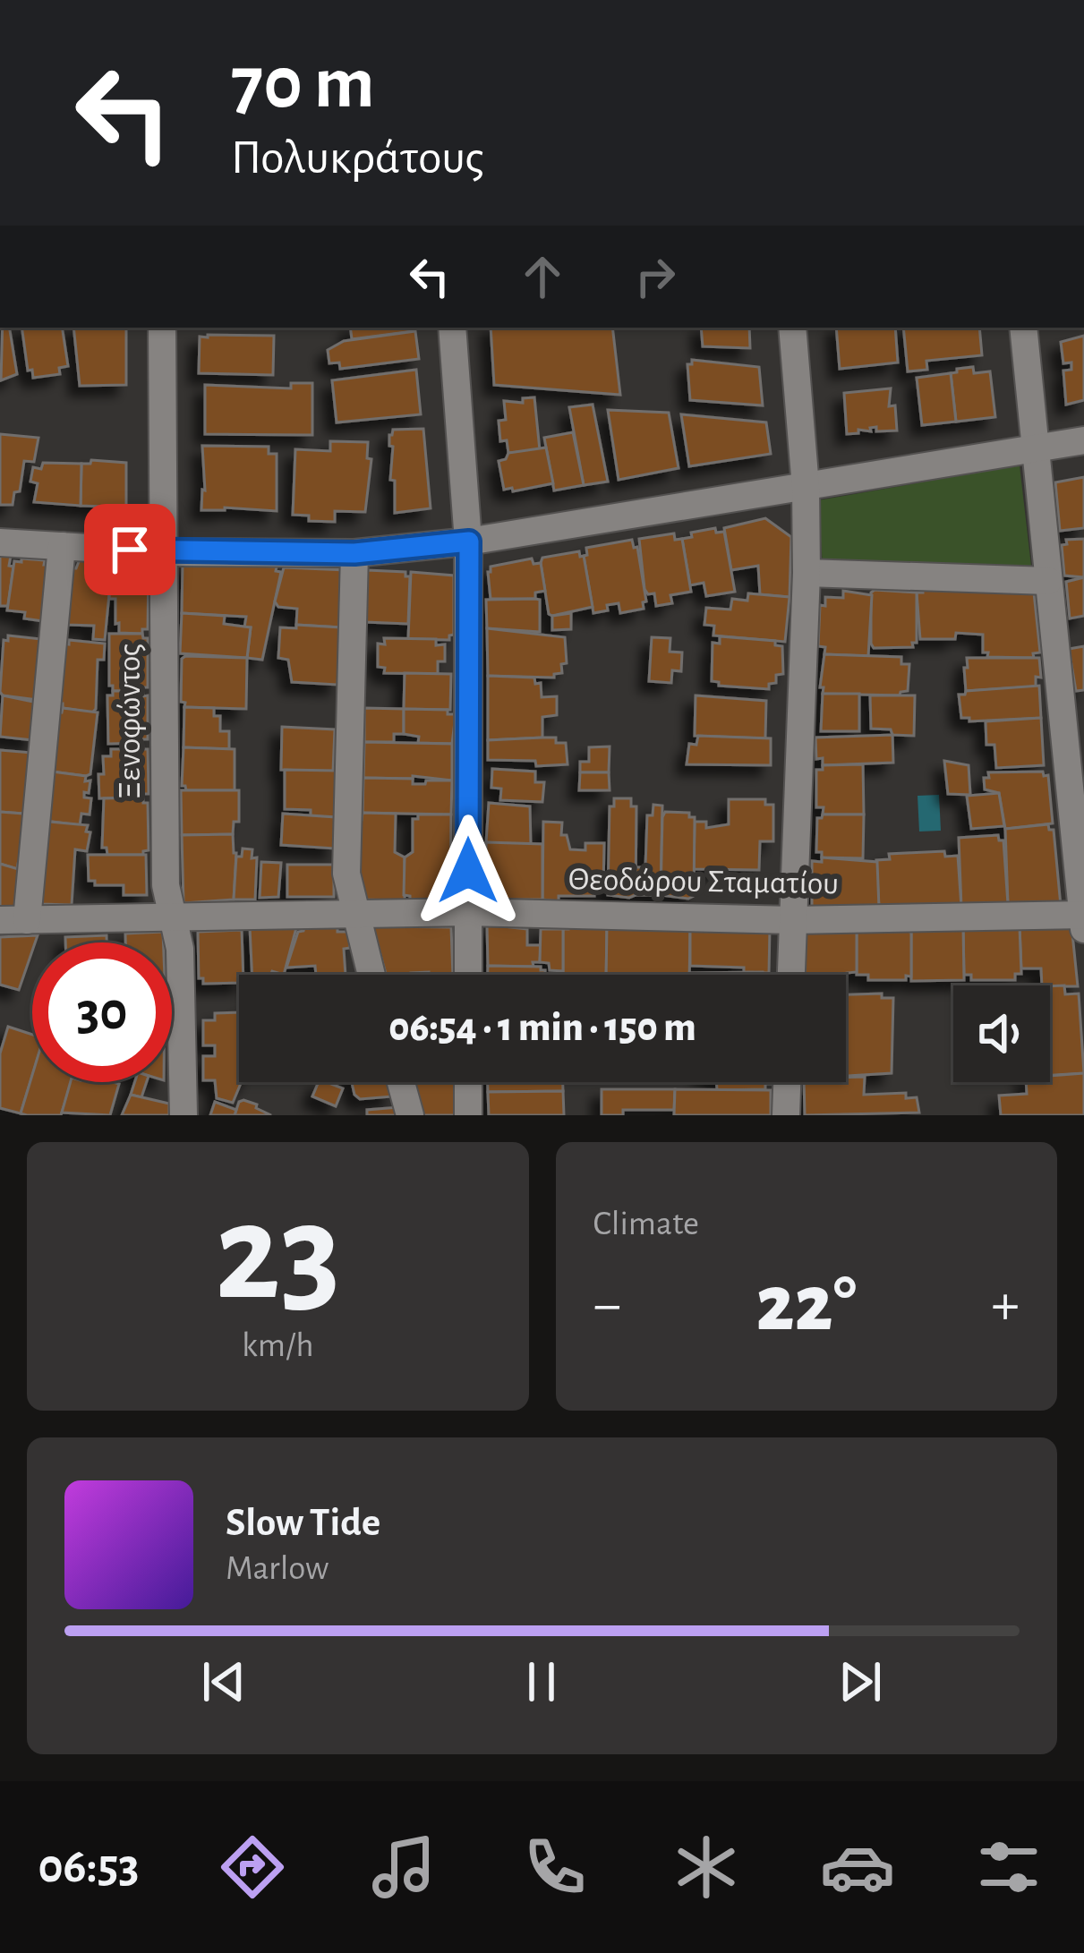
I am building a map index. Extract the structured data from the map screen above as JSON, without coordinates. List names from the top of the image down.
{
  "streets": {
    "street": ["Ξενοφώντος", "Θεοδώρου Σταματίου"]
  },
  "crossings": [
    ["Ξενοφώντος", "Θεοδώρου Σταματίου"]
  ],
  "page": {
    "turn": ["70 m", "Πολυκράτους"],
    "limit": "30",
    "trip": "06:54 · 1 min · 150 m",
    "tile": [
      ["23", "km/h"],
      "Climate"
    ],
    "heat": ["−", "22°", "+"],
    "song": ["Slow Tide", "Marlow"],
    "tabs": "06:53"
  }
}
